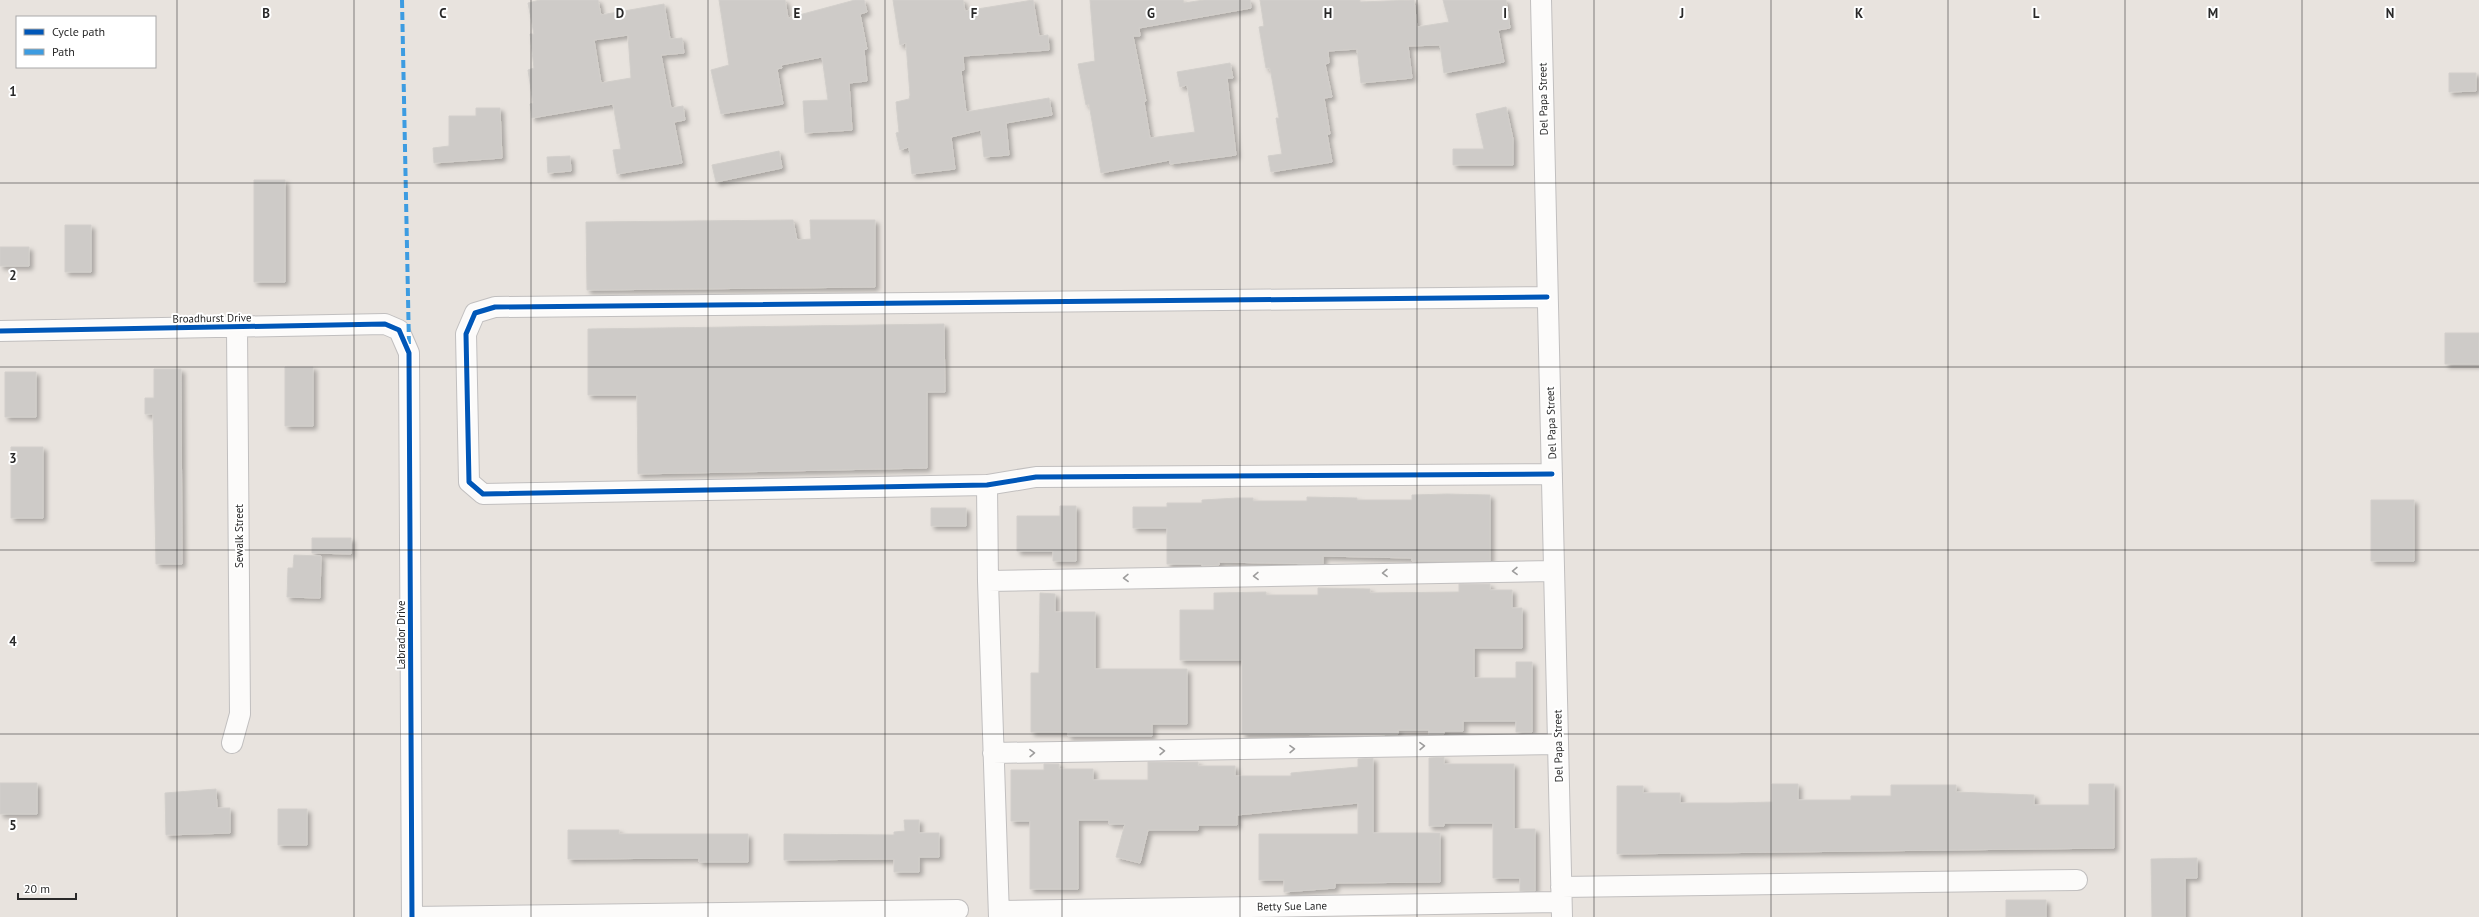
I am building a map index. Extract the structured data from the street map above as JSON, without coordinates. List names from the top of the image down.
{
  "streets": {
    "street": [
      "Del Papa Street",
      "Broadhurst Drive",
      "Sewalk Street",
      "Labrador Drive",
      "Betty Sue Lane"
    ]
  },
  "crossings": [
    ["Del Papa Street", "Betty Sue Lane"],
    ["Broadhurst Drive", "Sewalk Street"],
    ["Broadhurst Drive", "Labrador Drive"]
  ],
  "legend": ["Cycle path", "Path"],
  "scale_bar": "20 m",
  "grid": {
    "columns": [
      "B",
      "C",
      "D",
      "E",
      "F",
      "G",
      "H",
      "I",
      "J",
      "K",
      "L",
      "M",
      "N"
    ],
    "rows": [
      "1",
      "2",
      "3",
      "4",
      "5"
    ]
  }
}
